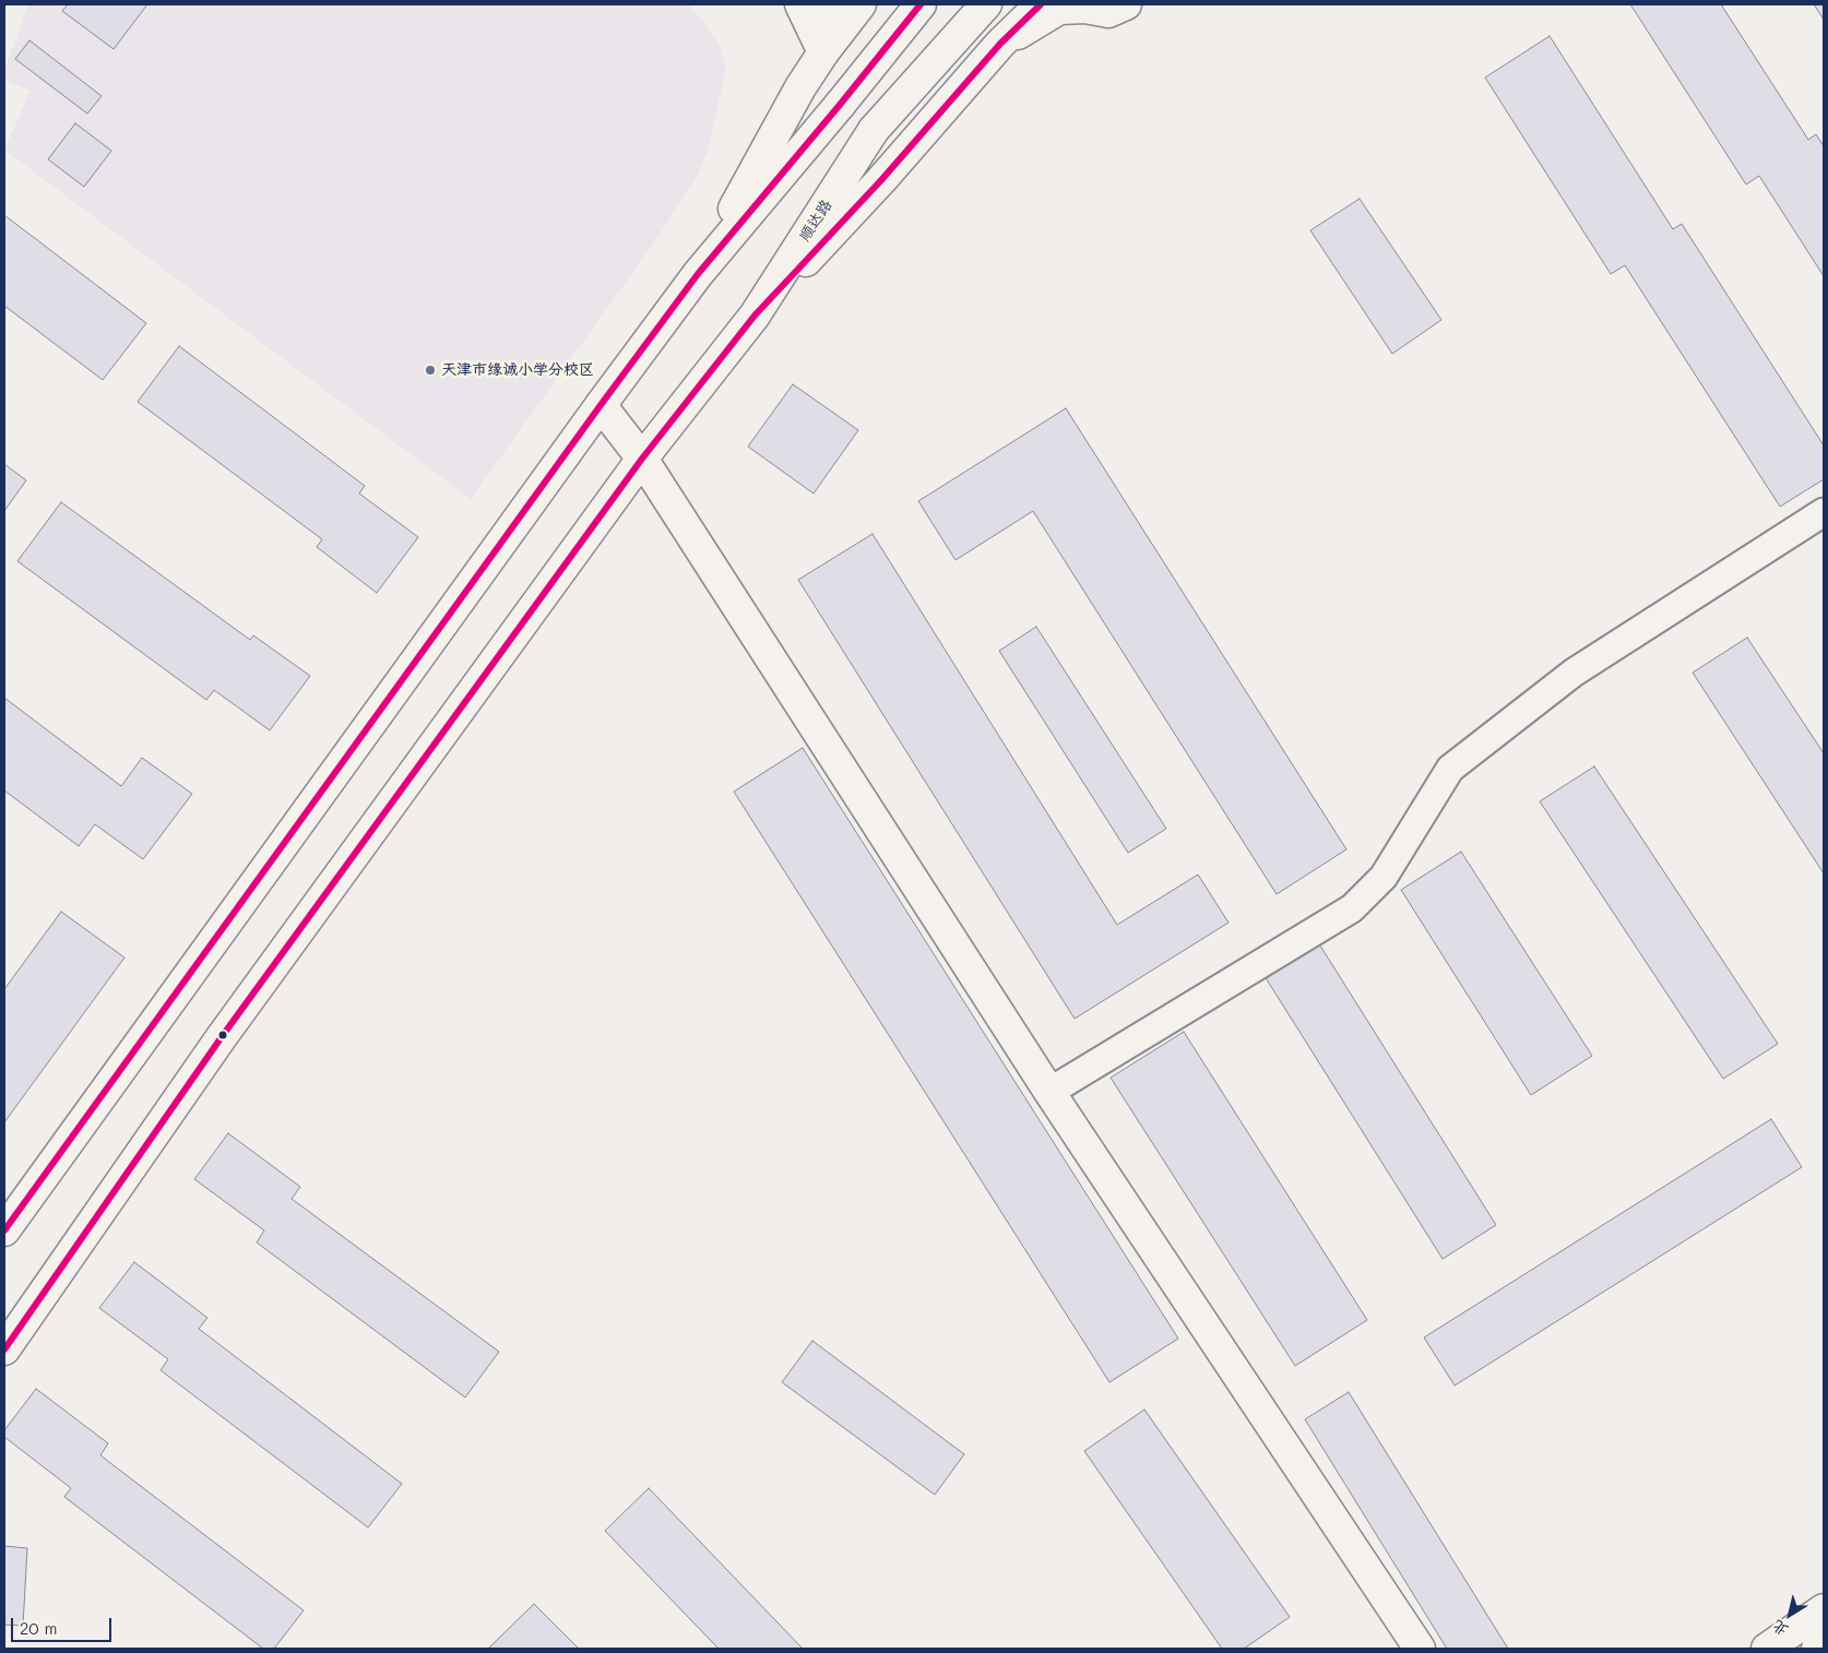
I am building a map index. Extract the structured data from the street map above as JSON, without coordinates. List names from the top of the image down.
{
  "streets": {
    "main road": ["顺达路"]
  },
  "places": ["天津市缘诚小学分校区"],
  "scale_bar": "20 m",
  "north": "bottom left"
}
